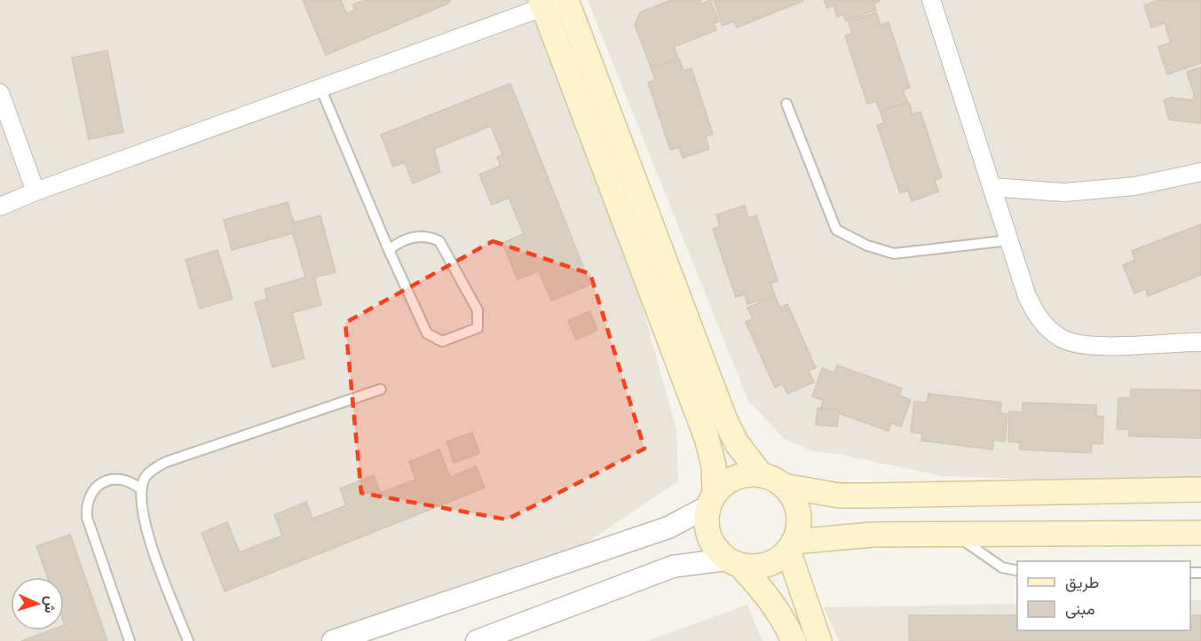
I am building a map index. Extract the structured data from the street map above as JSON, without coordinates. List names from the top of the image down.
{
  "legend": ["طريق", "مبنى"],
  "north": "right"
}
